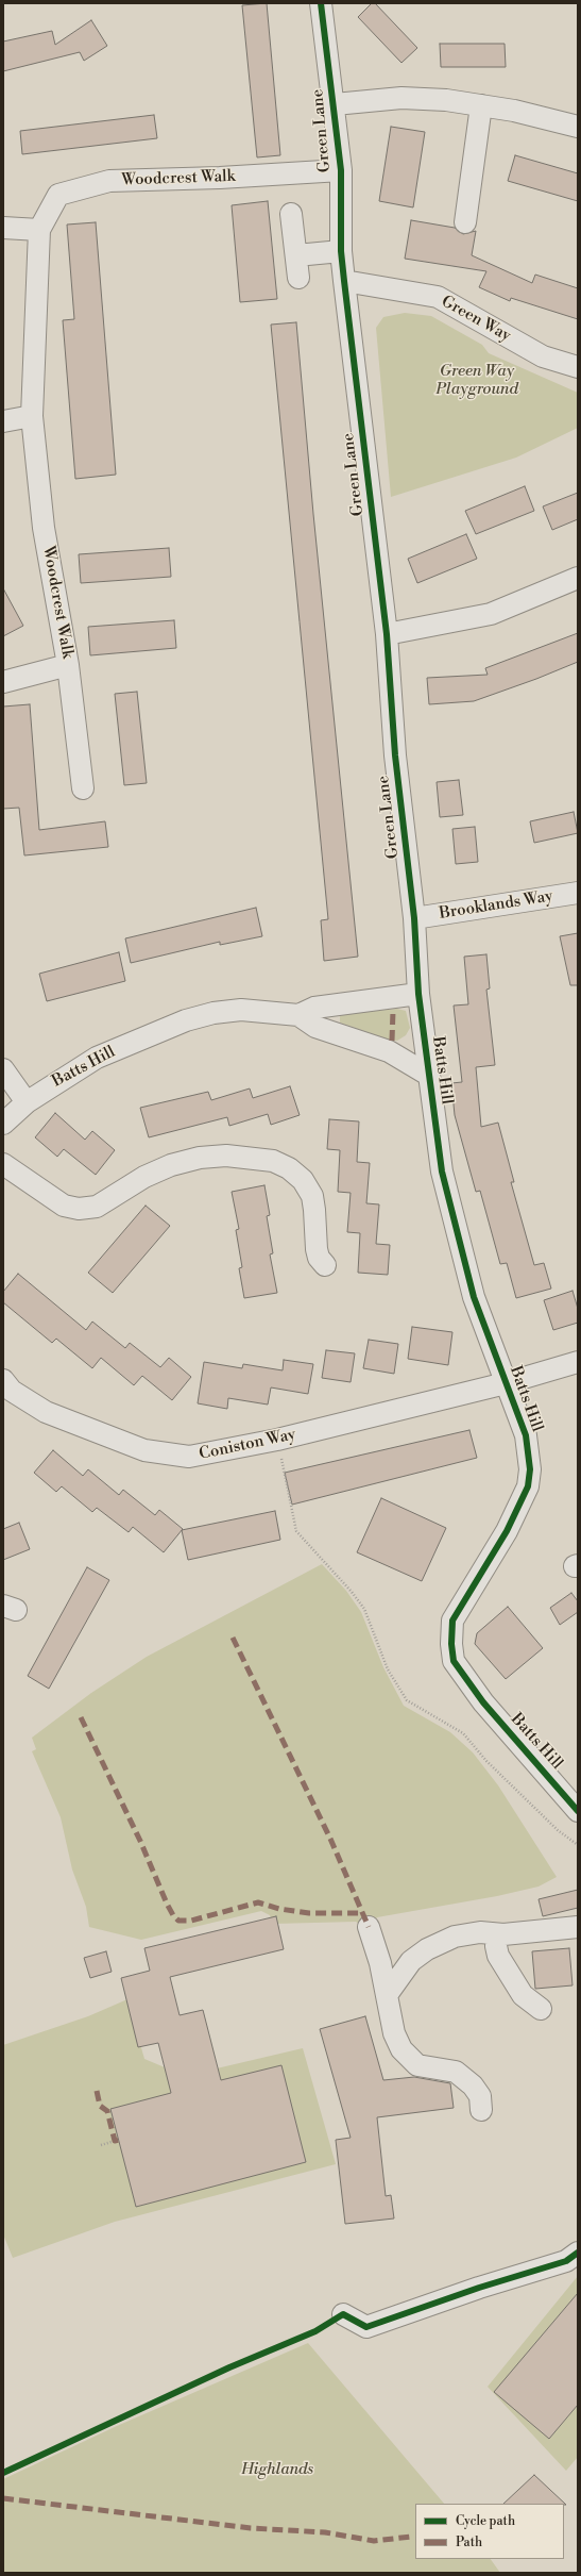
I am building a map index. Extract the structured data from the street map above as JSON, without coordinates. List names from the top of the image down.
{
  "streets": {
    "street": [
      "Green Lane",
      "Woodcrest Walk",
      "Green Way",
      "Brooklands Way",
      "Batts Hill",
      "Coniston Way"
    ]
  },
  "crossings": [
    ["Green Lane", "Woodcrest Walk"],
    ["Green Lane", "Green Way"],
    ["Green Lane", "Brooklands Way"],
    ["Green Lane", "Batts Hill"],
    ["Batts Hill", "Coniston Way"]
  ],
  "parks": ["Green Way Playground", "Highlands"],
  "legend": ["Cycle path", "Path"]
}
